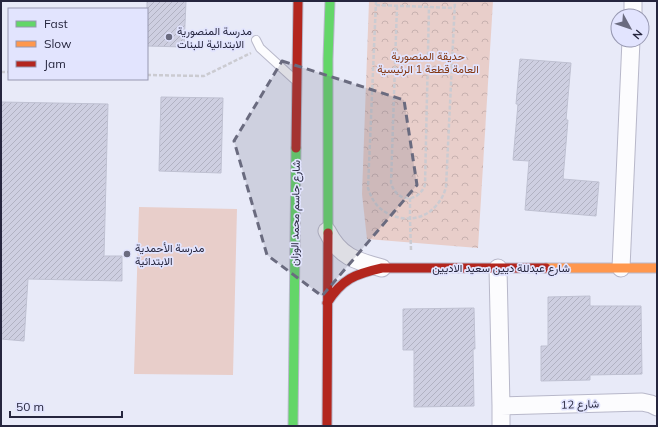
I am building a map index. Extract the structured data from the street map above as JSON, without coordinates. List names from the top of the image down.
{
  "streets": {
    "street": ["شارع جاسم محمد الوزان", "شارع عبدللة ديين سعيد الاديين", "شارع 12"]
  },
  "parks": ["حديقة المنصورية العامة قطعة 1 الرئيسية"],
  "places": ["مدرسة المنصورية الابتدائية للبنات", "مدرسة الأحمدية الابتدائية"],
  "legend": ["Fast", "Slow", "Jam"],
  "scale_bar": "50 m",
  "north": "bottom right"
}
